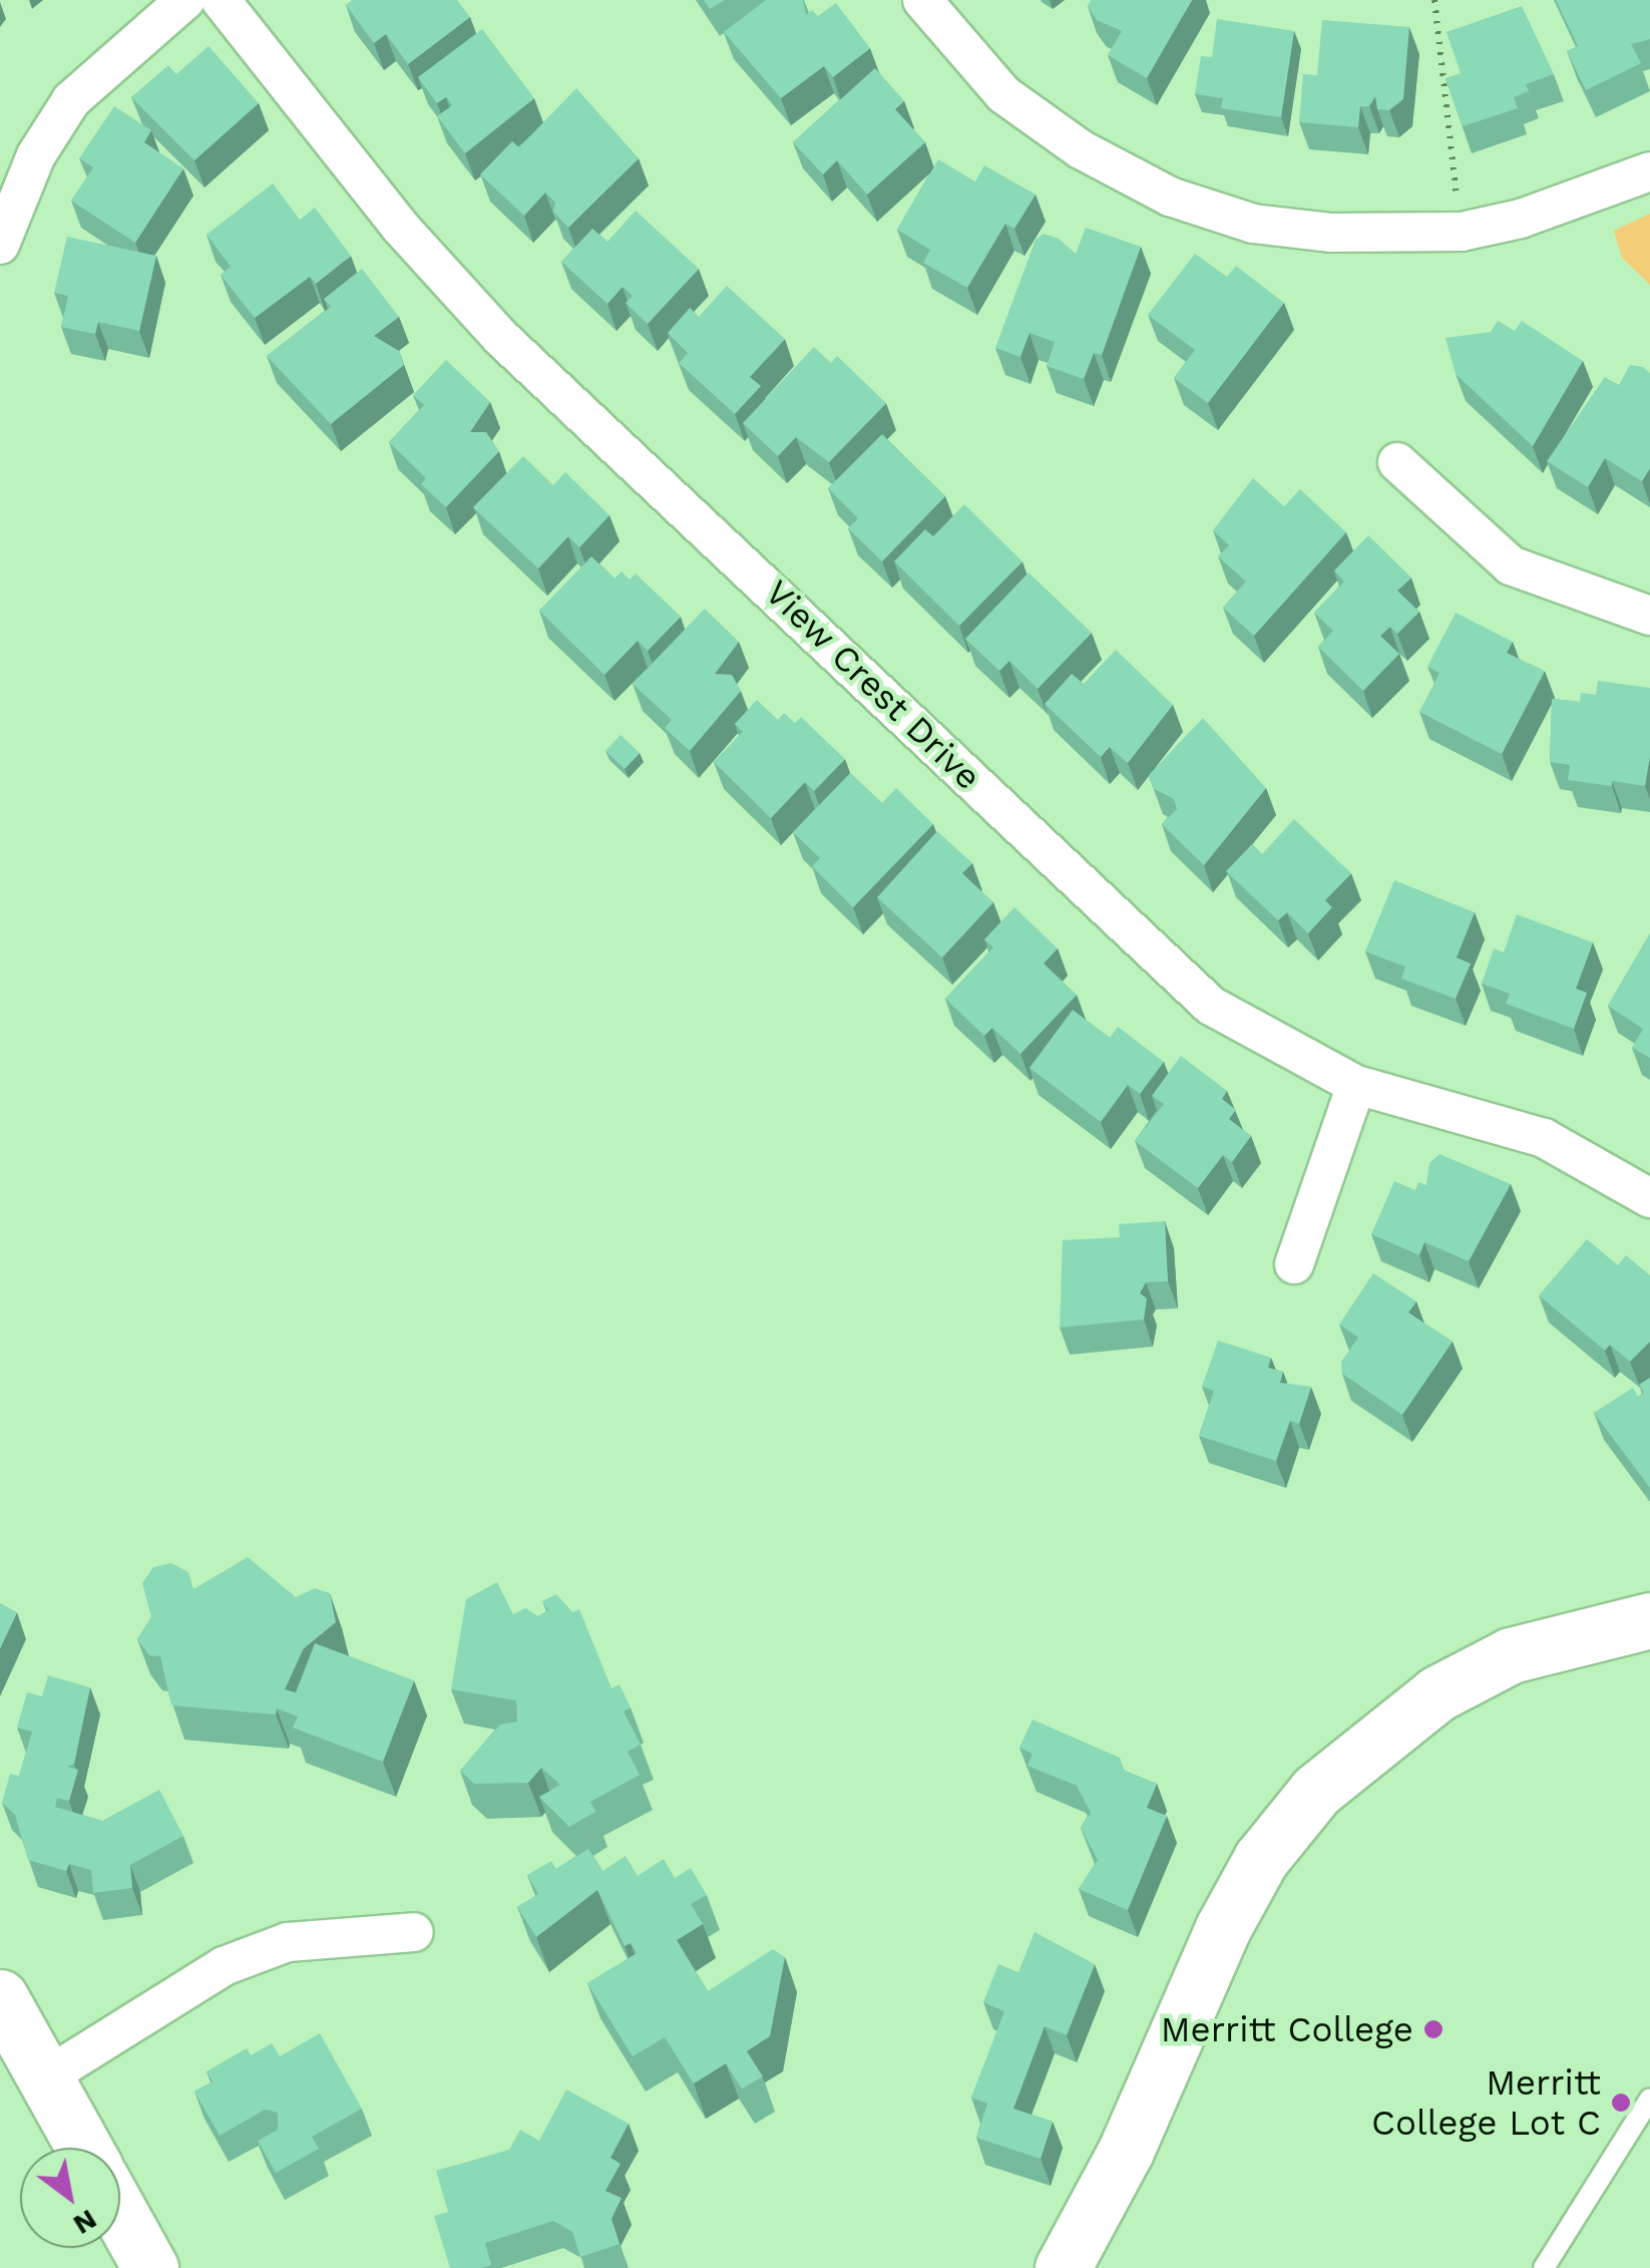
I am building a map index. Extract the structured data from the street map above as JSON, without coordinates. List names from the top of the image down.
{
  "streets": {
    "street": ["View Crest Drive"]
  },
  "places": ["Merritt College", "Merritt College Lot C"],
  "north": "bottom right"
}
